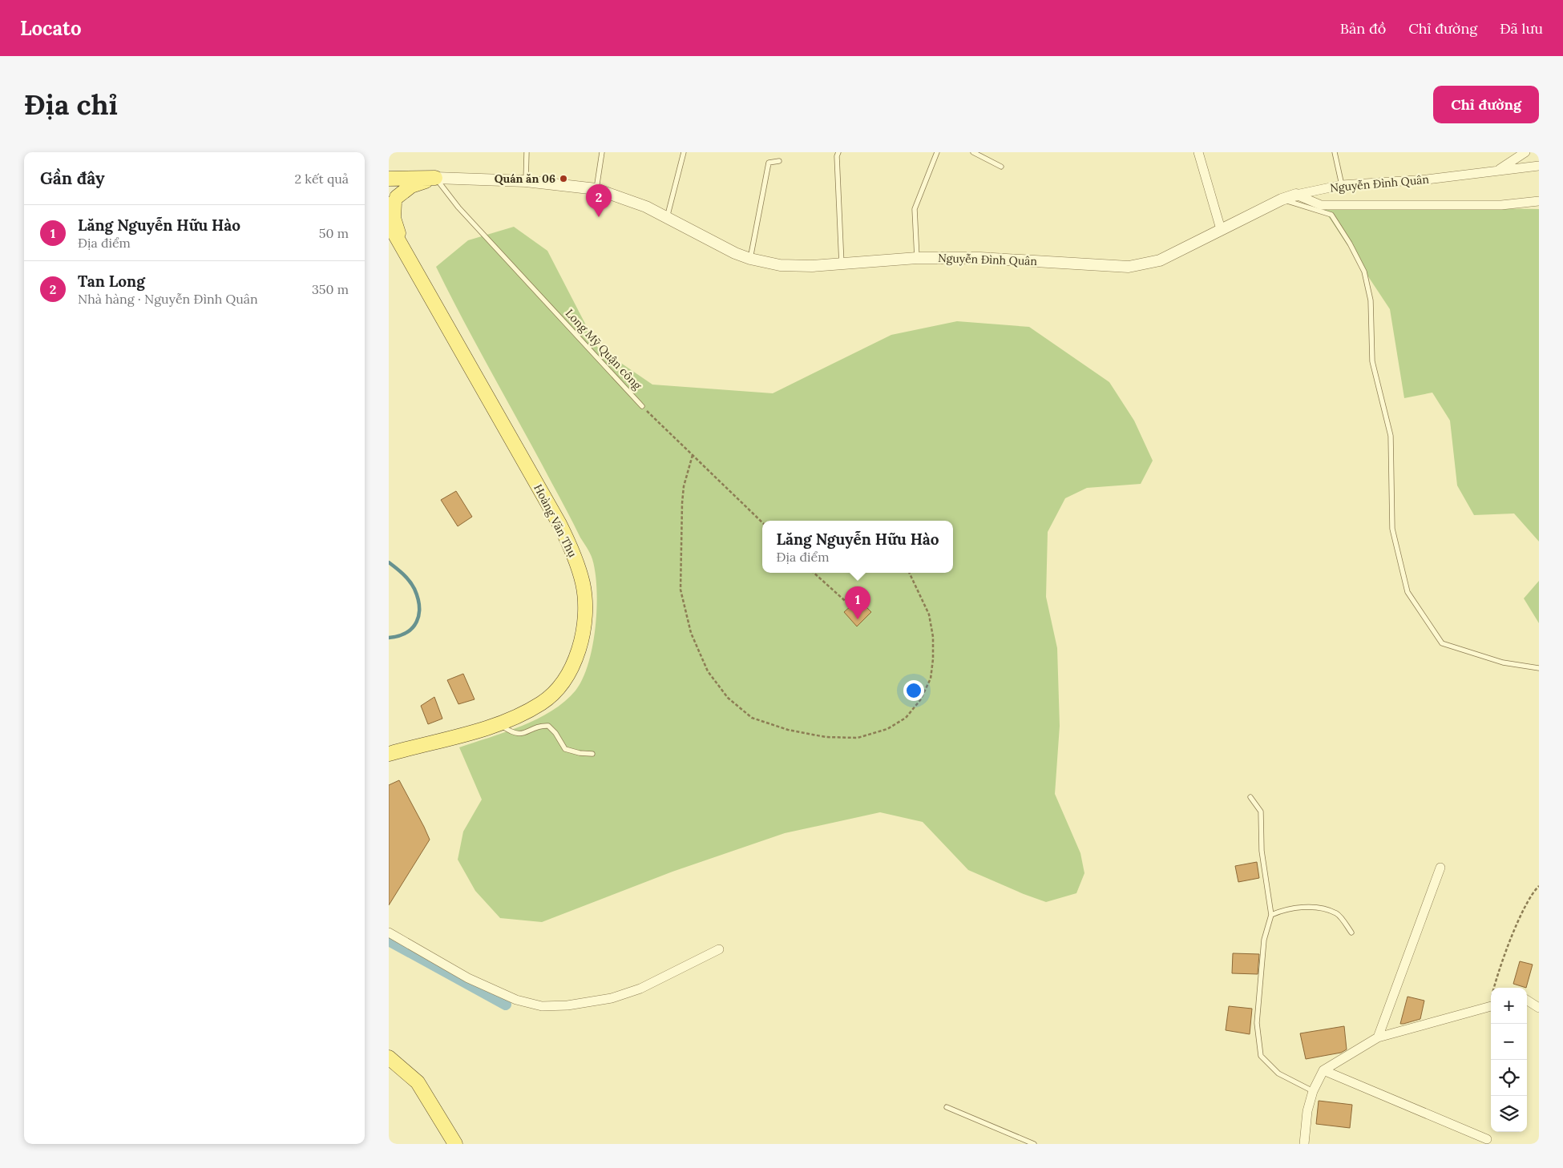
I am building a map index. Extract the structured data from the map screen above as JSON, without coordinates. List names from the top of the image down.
{
  "streets": {
    "main road": ["Hoàng Văn Thụ"],
    "street": ["Nguyễn Đình Quân"],
    "lane": ["Long Mỹ Quận công"]
  },
  "crossings": [
    ["Nguyễn Đình Quân", "Long Mỹ Quận công"]
  ],
  "places": ["Quán ăn 06"],
  "page": {
    "header": "Locato",
    "nav": ["Bản đồ", "Chỉ đường", "Đã lưu"],
    "buttons": "Chỉ đường",
    "title": "Địa chỉ",
    "heading": ["Gần đây", "2 kết quả"],
    "pins": ["2", "1"],
    "list": [
      {
        "mark": "1",
        "name": "Lăng Nguyễn Hữu Hào",
        "note": "Địa điểm",
        "value": "50 m"
      },
      {
        "mark": "2",
        "name": "Tan Long",
        "note": "Nhà hàng · Nguyễn Đình Quân",
        "value": "350 m"
      }
    ],
    "popup": ["Lăng Nguyễn Hữu Hào", "Địa điểm"],
    "map_buttons": ["+", "−"]
  }
}
